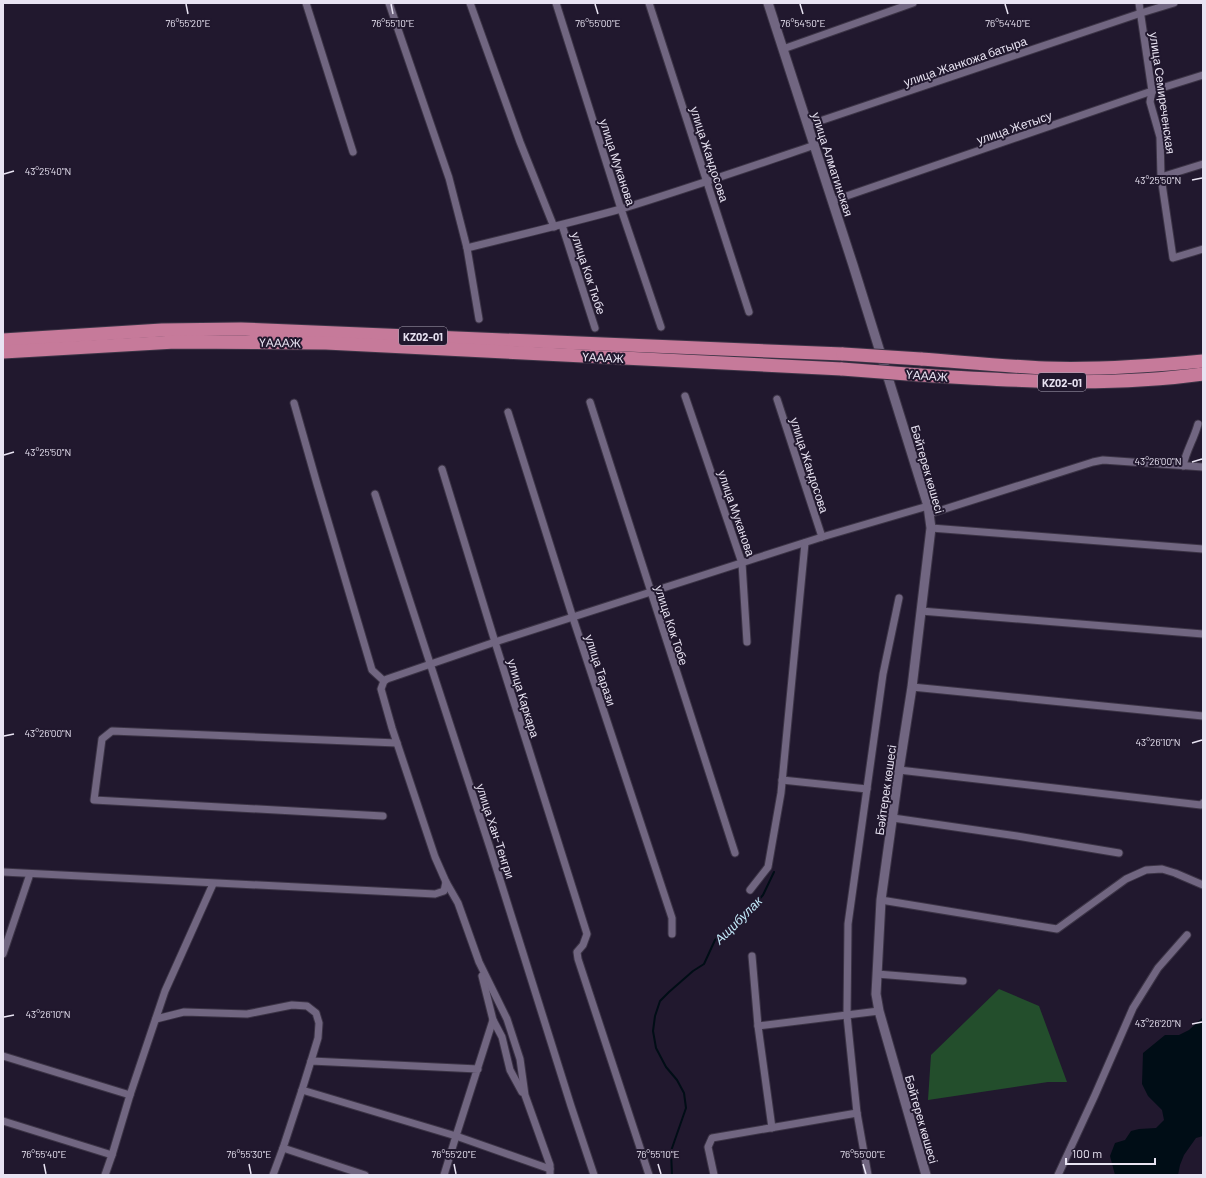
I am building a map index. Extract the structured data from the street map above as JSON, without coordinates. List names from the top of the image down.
{
  "streets": {
    "highway": ["KZ02-01", "ҮАААЖ"],
    "street": [
      "улица Жанкожа батыра",
      "улица Семиреченская",
      "улица Жетысу",
      "улица Жандосова",
      "улица Муканова",
      "улица Алматинская",
      "улица Кок Тюбе",
      "Бәйтерек көшесі",
      "улица Кок Тобе",
      "улица Тарази",
      "улица Каркара",
      "улица Хан-Тенгри"
    ]
  },
  "crossings": [
    ["улица Жанкожа батыра", "улица Семиреченская"],
    ["улица Жанкожа батыра", "улица Алматинская"],
    ["улица Семиреченская", "улица Жетысу"],
    ["улица Жетысу", "улица Алматинская"],
    ["улица Алматинская", "Бәйтерек көшесі"]
  ],
  "water": ["Ащибулак"],
  "scale_bar": "100 m",
  "coordinates": [
    "76°55'20\"E",
    "76°55'10\"E",
    "76°55'00\"E",
    "76°54'50\"E",
    "76°54'40\"E",
    "43°25'40\"N",
    "43°25'50\"N",
    "43°26'00\"N",
    "43°26'10\"N",
    "43°26'20\"N",
    "76°55'40\"E",
    "76°55'30\"E"
  ]
}
